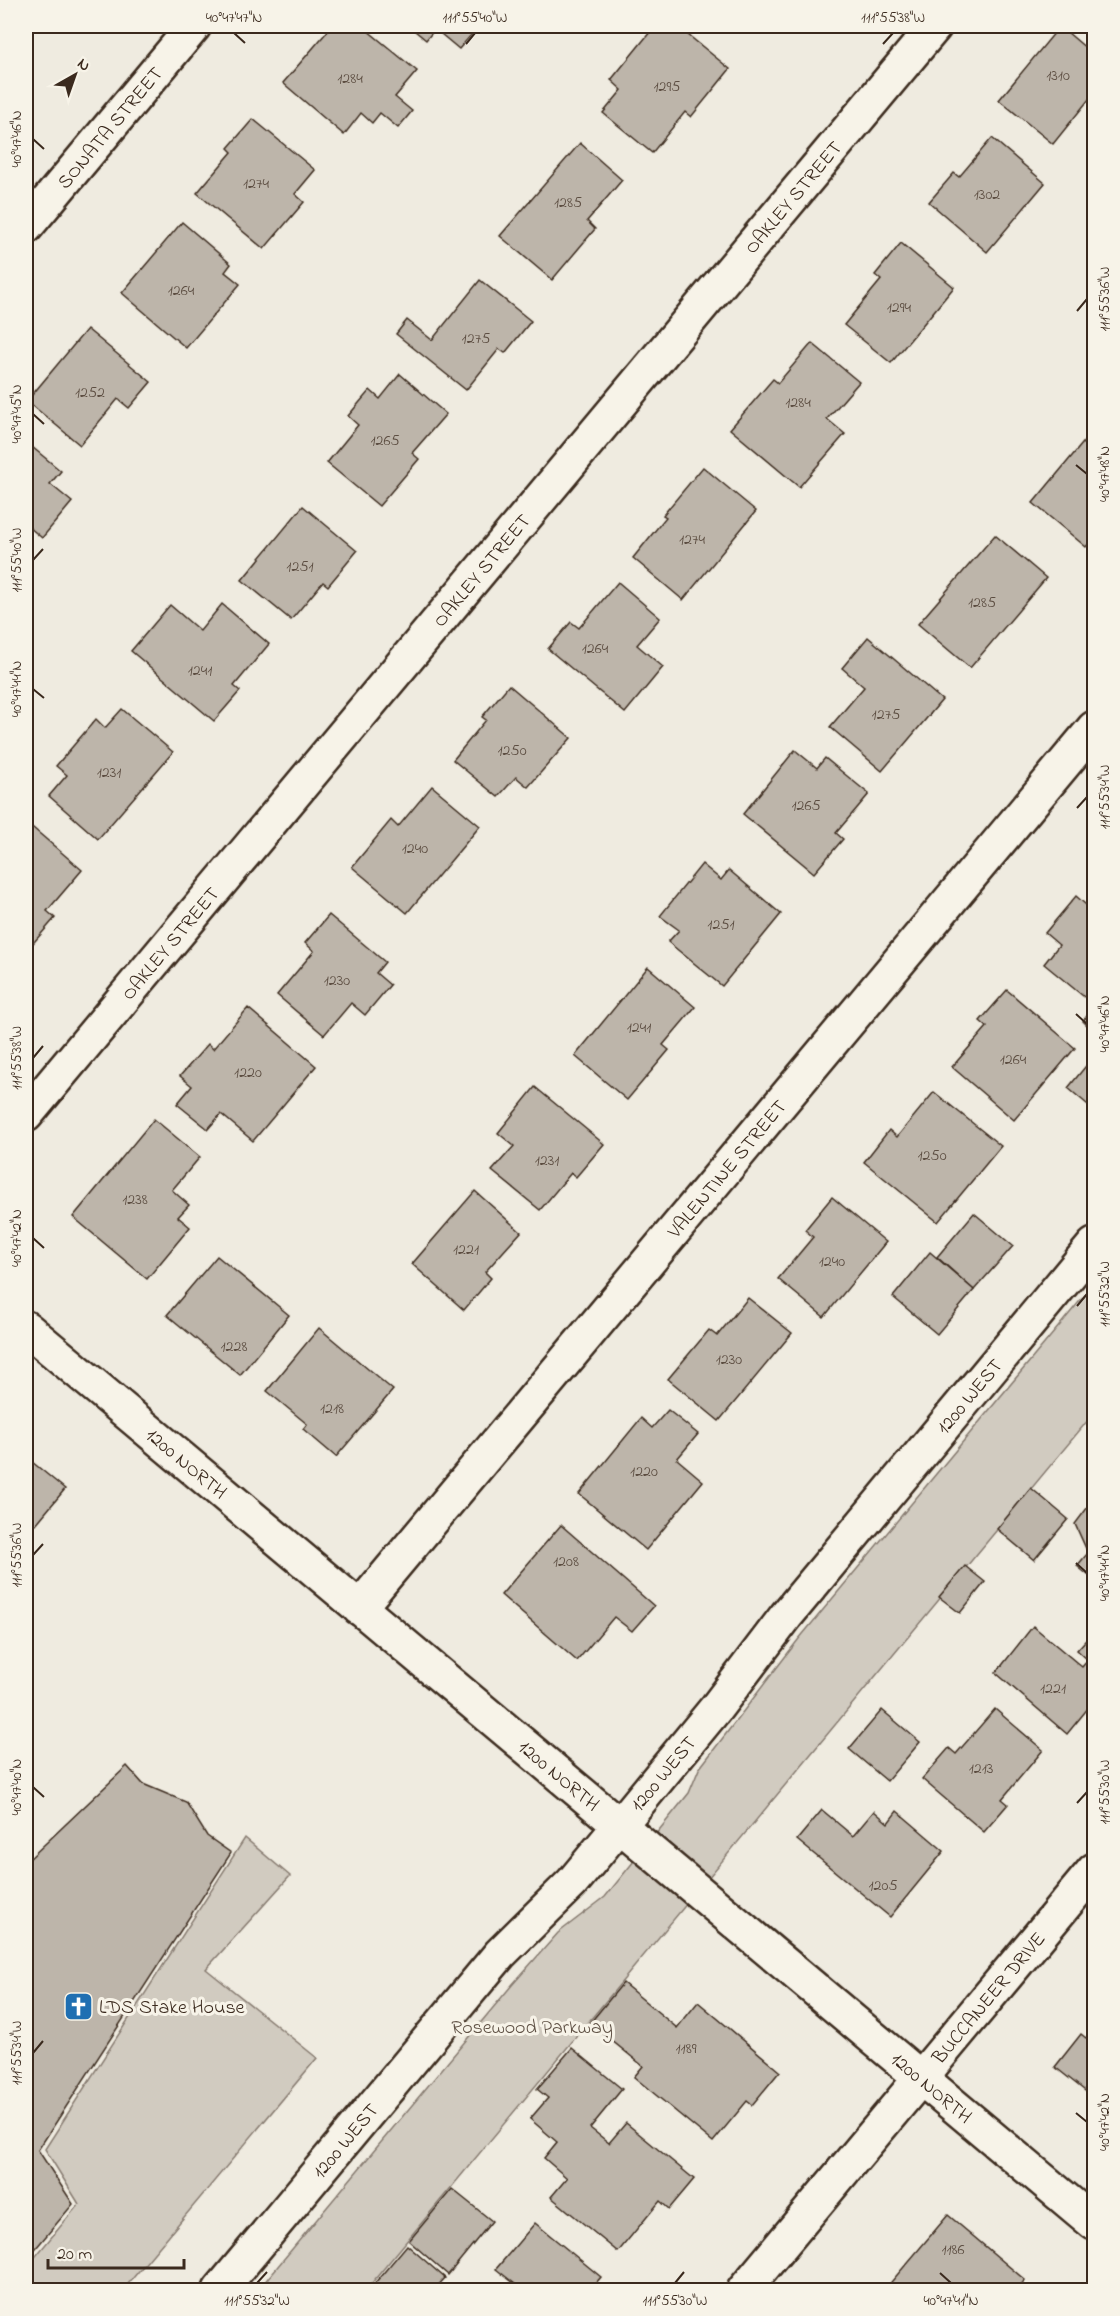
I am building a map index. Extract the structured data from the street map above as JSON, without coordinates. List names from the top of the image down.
{
  "streets": {
    "street": [
      "SONATA STREET",
      "OAKLEY STREET",
      "VALENTINE STREET",
      "1200 WEST",
      "1200 NORTH",
      "BUCCANEER DRIVE"
    ]
  },
  "crossings": [
    ["VALENTINE STREET", "1200 NORTH"],
    ["1200 WEST", "1200 NORTH"],
    ["1200 NORTH", "BUCCANEER DRIVE"]
  ],
  "parks": ["Rosewood Parkway"],
  "places": {
    "church": ["LDS Stake House"]
  },
  "house_numbers": [
    "1310",
    "1284",
    "1295",
    "1274",
    "1302",
    "1285",
    "1264",
    "1294",
    "1275",
    "1252",
    "1284",
    "1265",
    "1274",
    "1251",
    "1285",
    "1264",
    "1241",
    "1275",
    "1250",
    "1231",
    "1265",
    "1240",
    "1251",
    "1230",
    "1241",
    "1264",
    "1220",
    "1250",
    "1231",
    "1238",
    "1221",
    "1240",
    "1228",
    "1230",
    "1218",
    "1220",
    "1208",
    "1221",
    "1213",
    "1205",
    "1189",
    "1186"
  ],
  "scale_bar": "20 m",
  "north": "top right",
  "coordinates": [
    "40°47'47\"N",
    "111°55'40\"W",
    "111°55'38\"W",
    "40°47'46\"N",
    "111°55'36\"W",
    "40°47'45\"N",
    "40°47'48\"N",
    "40°47'44\"N",
    "111°55'34\"W",
    "40°47'42\"N",
    "111°55'32\"W",
    "40°47'40\"N",
    "111°55'30\"W",
    "40°47'41\"N"
  ]
}
